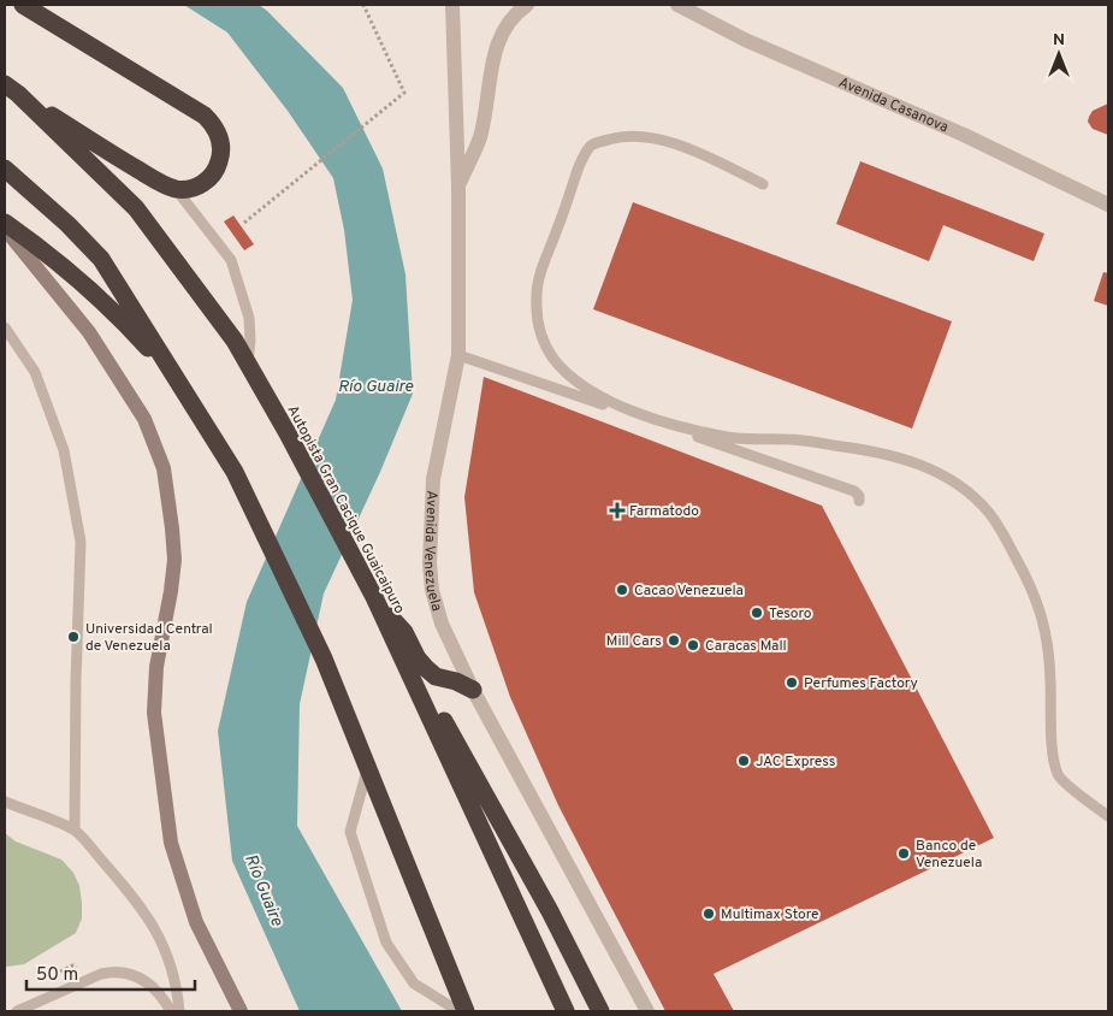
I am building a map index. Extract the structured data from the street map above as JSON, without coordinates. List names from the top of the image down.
{
  "streets": {
    "highway": ["Autopista Gran Cacique Guaicaipuro"],
    "street": ["Avenida Casanova", "Avenida Venezuela"]
  },
  "water": ["Río Guaire"],
  "places": {
    "health": ["Farmatodo"],
    "other": [
      "Cacao Venezuela",
      "Tesoro",
      "Universidad Central de Venezuela",
      "Mill Cars",
      "Caracas Mall",
      "Perfumes Factory",
      "JAC Express",
      "Banco de Venezuela",
      "Multimax Store"
    ]
  },
  "scale_bar": "50 m",
  "north": "top"
}
